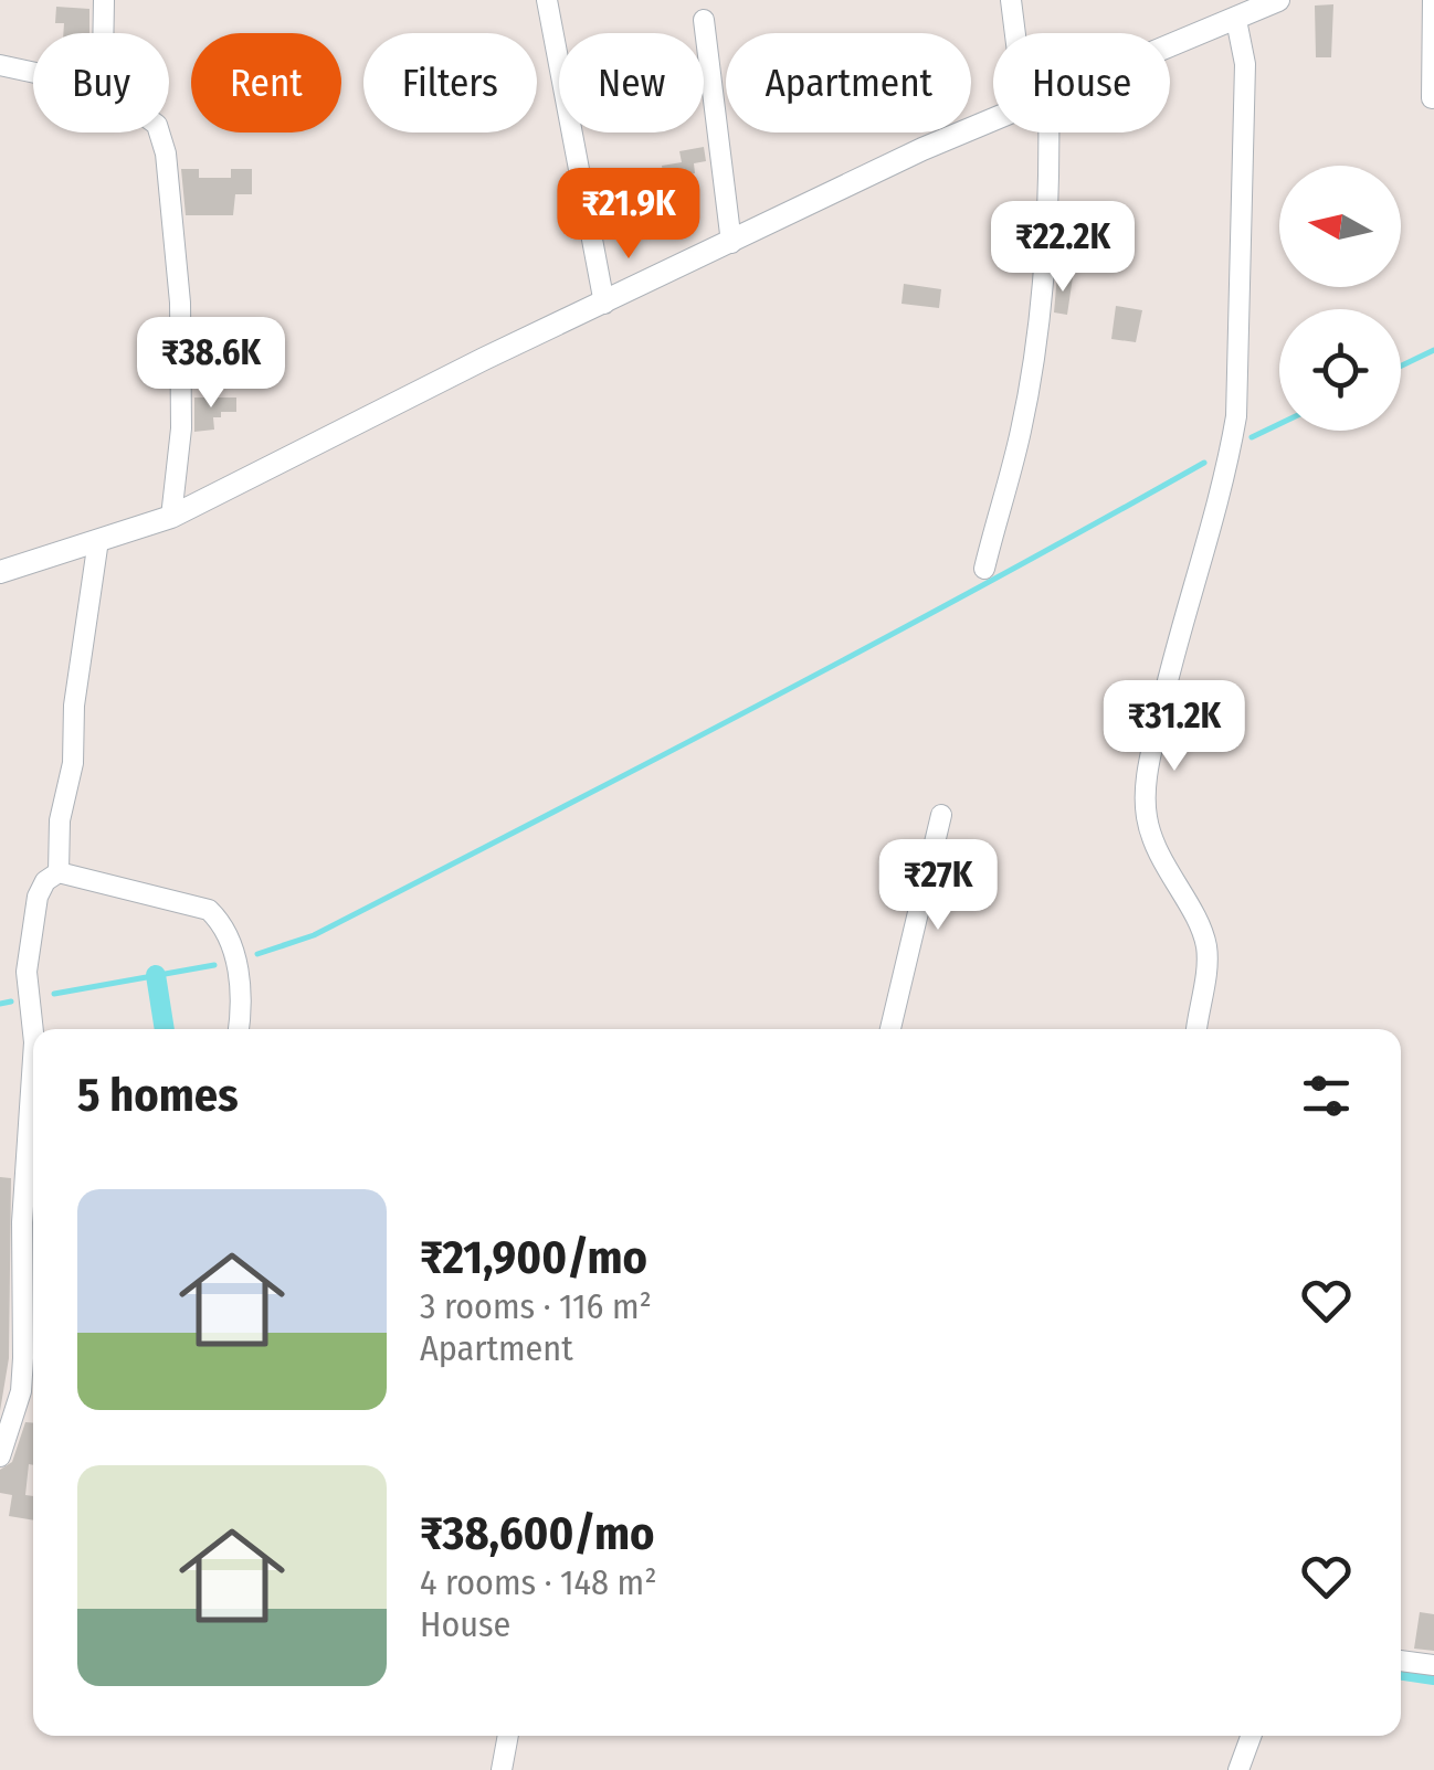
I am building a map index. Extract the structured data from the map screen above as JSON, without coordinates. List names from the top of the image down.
{
  "north": "left",
  "page": {
    "chip": [
      "Buy",
      "Rent",
      "Filters",
      "New",
      "Apartment",
      "House"
    ],
    "price": [
      "₹21.9K",
      "₹22.2K",
      "₹38.6K",
      "₹31.2K",
      "₹27K"
    ],
    "heading": "5 homes",
    "list": [
      {
        "name": "₹21,900/mo",
        "note": "3 rooms · 116 m² · Apartment"
      },
      {
        "name": "₹38,600/mo",
        "note": "4 rooms · 148 m² · House"
      }
    ]
  }
}
